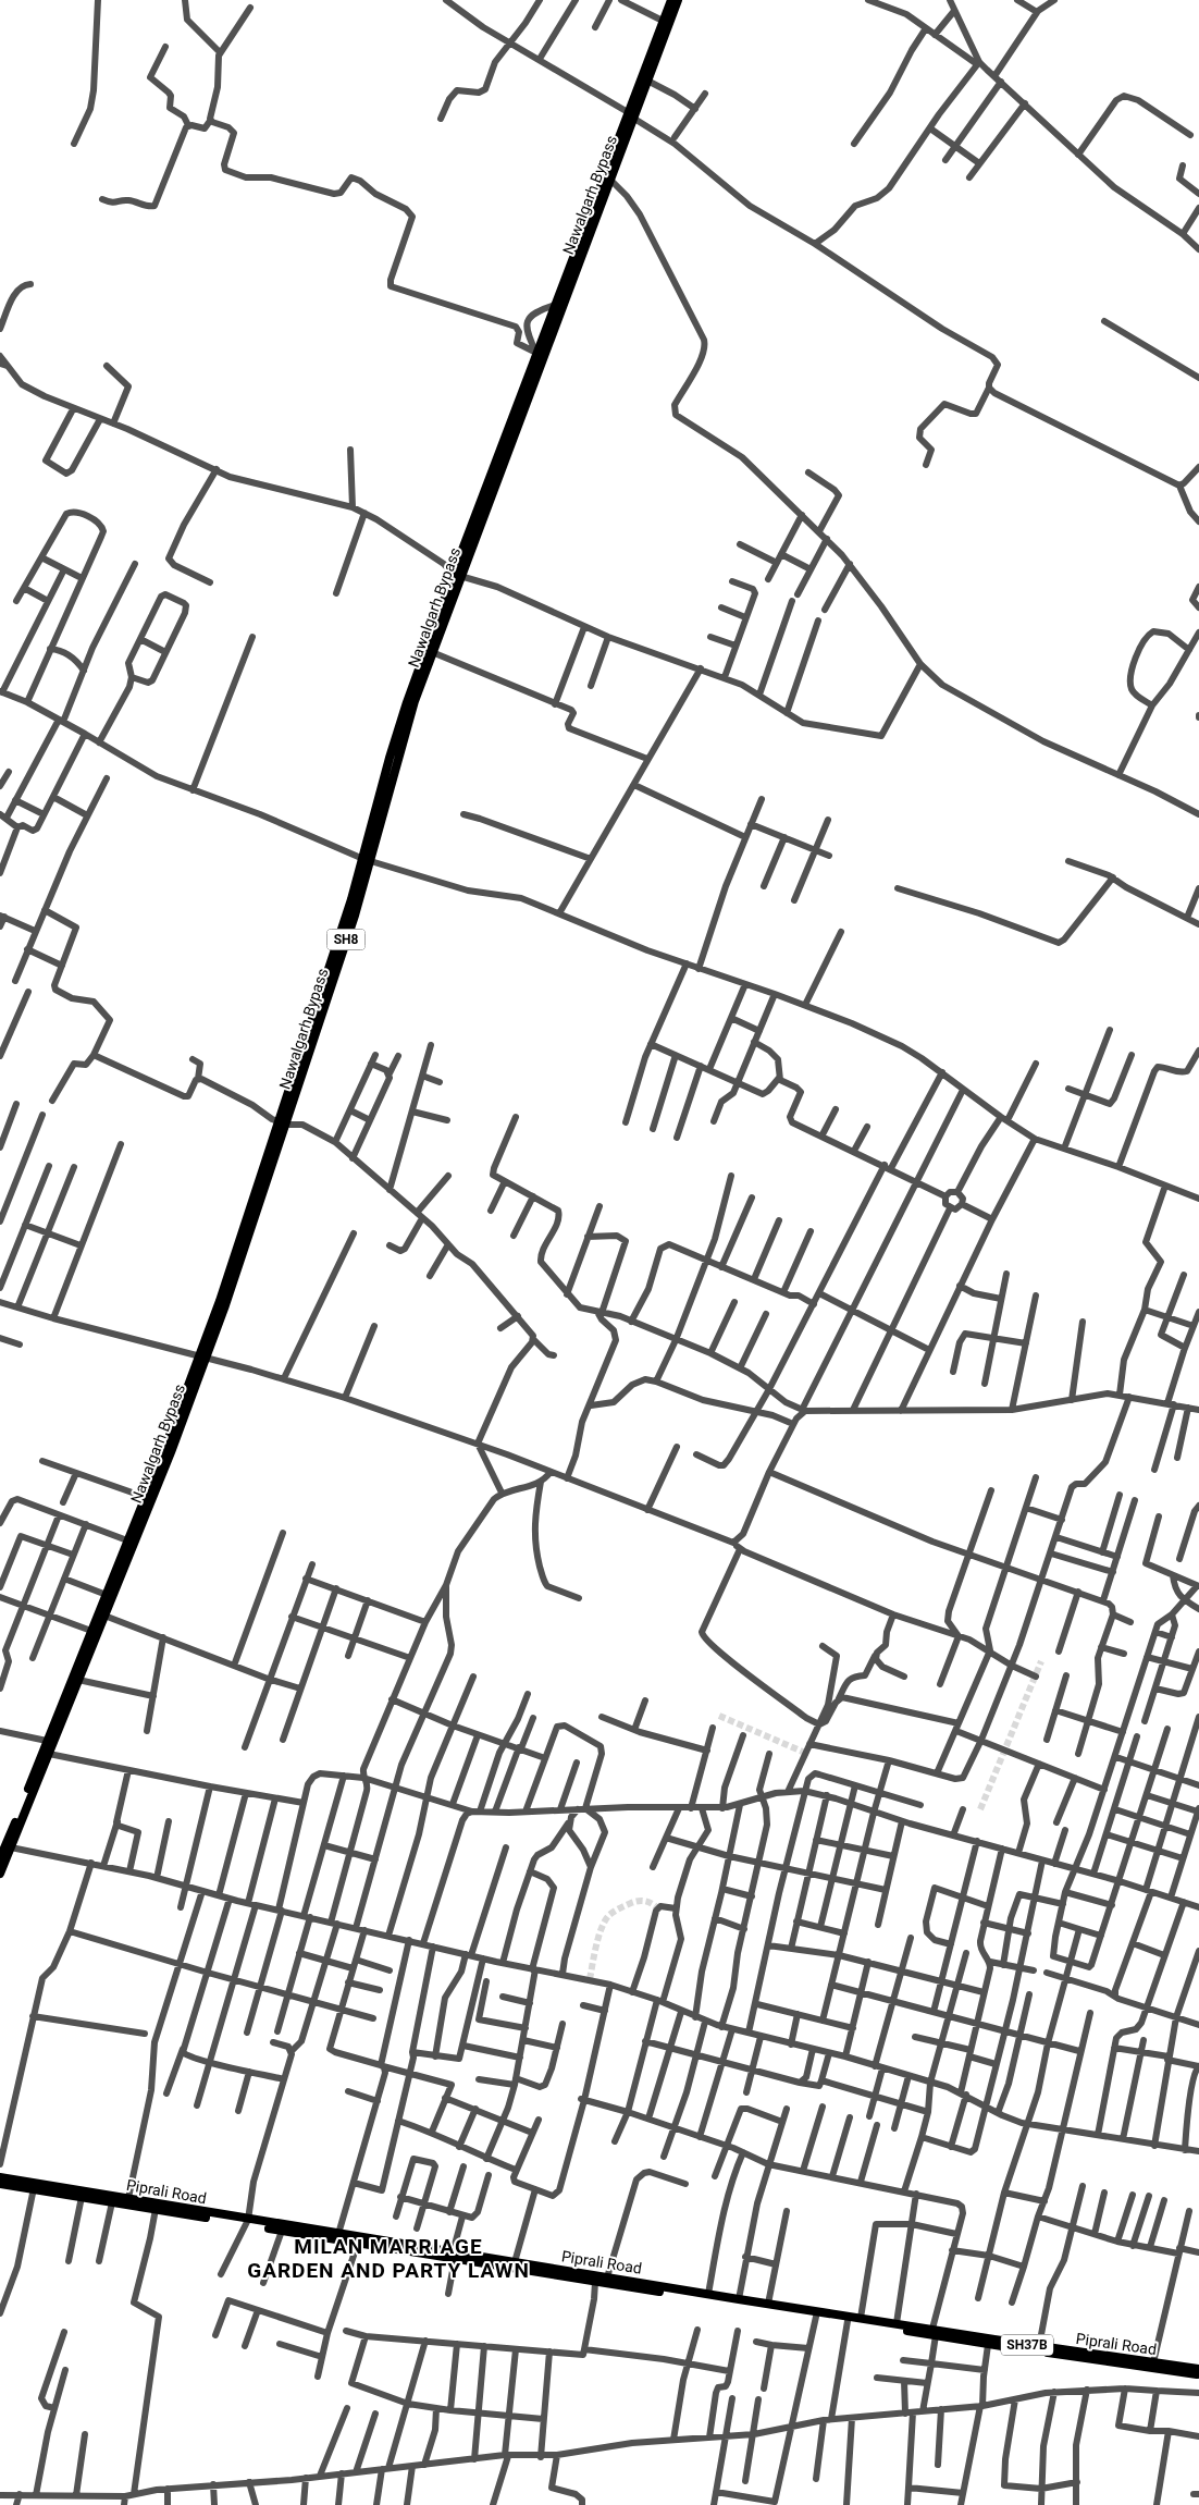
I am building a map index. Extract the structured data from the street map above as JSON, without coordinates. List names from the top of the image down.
{
  "streets": {
    "main road": [
      "Nawalgarh Bypass",
      "SH8",
      "Piprali Road",
      "SH37B"
    ]
  },
  "districts": ["MILAN MARRIAGE GARDEN AND PARTY LAWN"]
}
